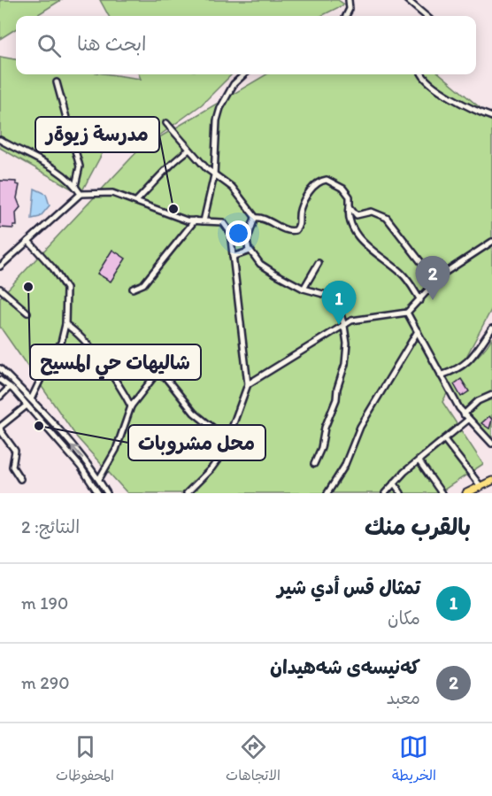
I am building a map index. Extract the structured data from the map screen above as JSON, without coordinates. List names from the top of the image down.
{
  "places": ["مدرسة زيوةر", "شاليهات حي المسيح", "محل مشروبات"],
  "page": {
    "search": "ابحث هنا",
    "pins": ["2", "1"],
    "heading": ["بالقرب منك", "النتائج: 2"],
    "list": [
      {
        "mark": "1",
        "name": "تمثال قس أدي شير",
        "note": "مكان",
        "value": "190 m"
      },
      {
        "mark": "2",
        "name": "کەنیسەی شەهیدان",
        "note": "معبد",
        "value": "290 m"
      }
    ],
    "nav": ["الخريطة", "الاتجاهات", "المحفوظات"]
  }
}
